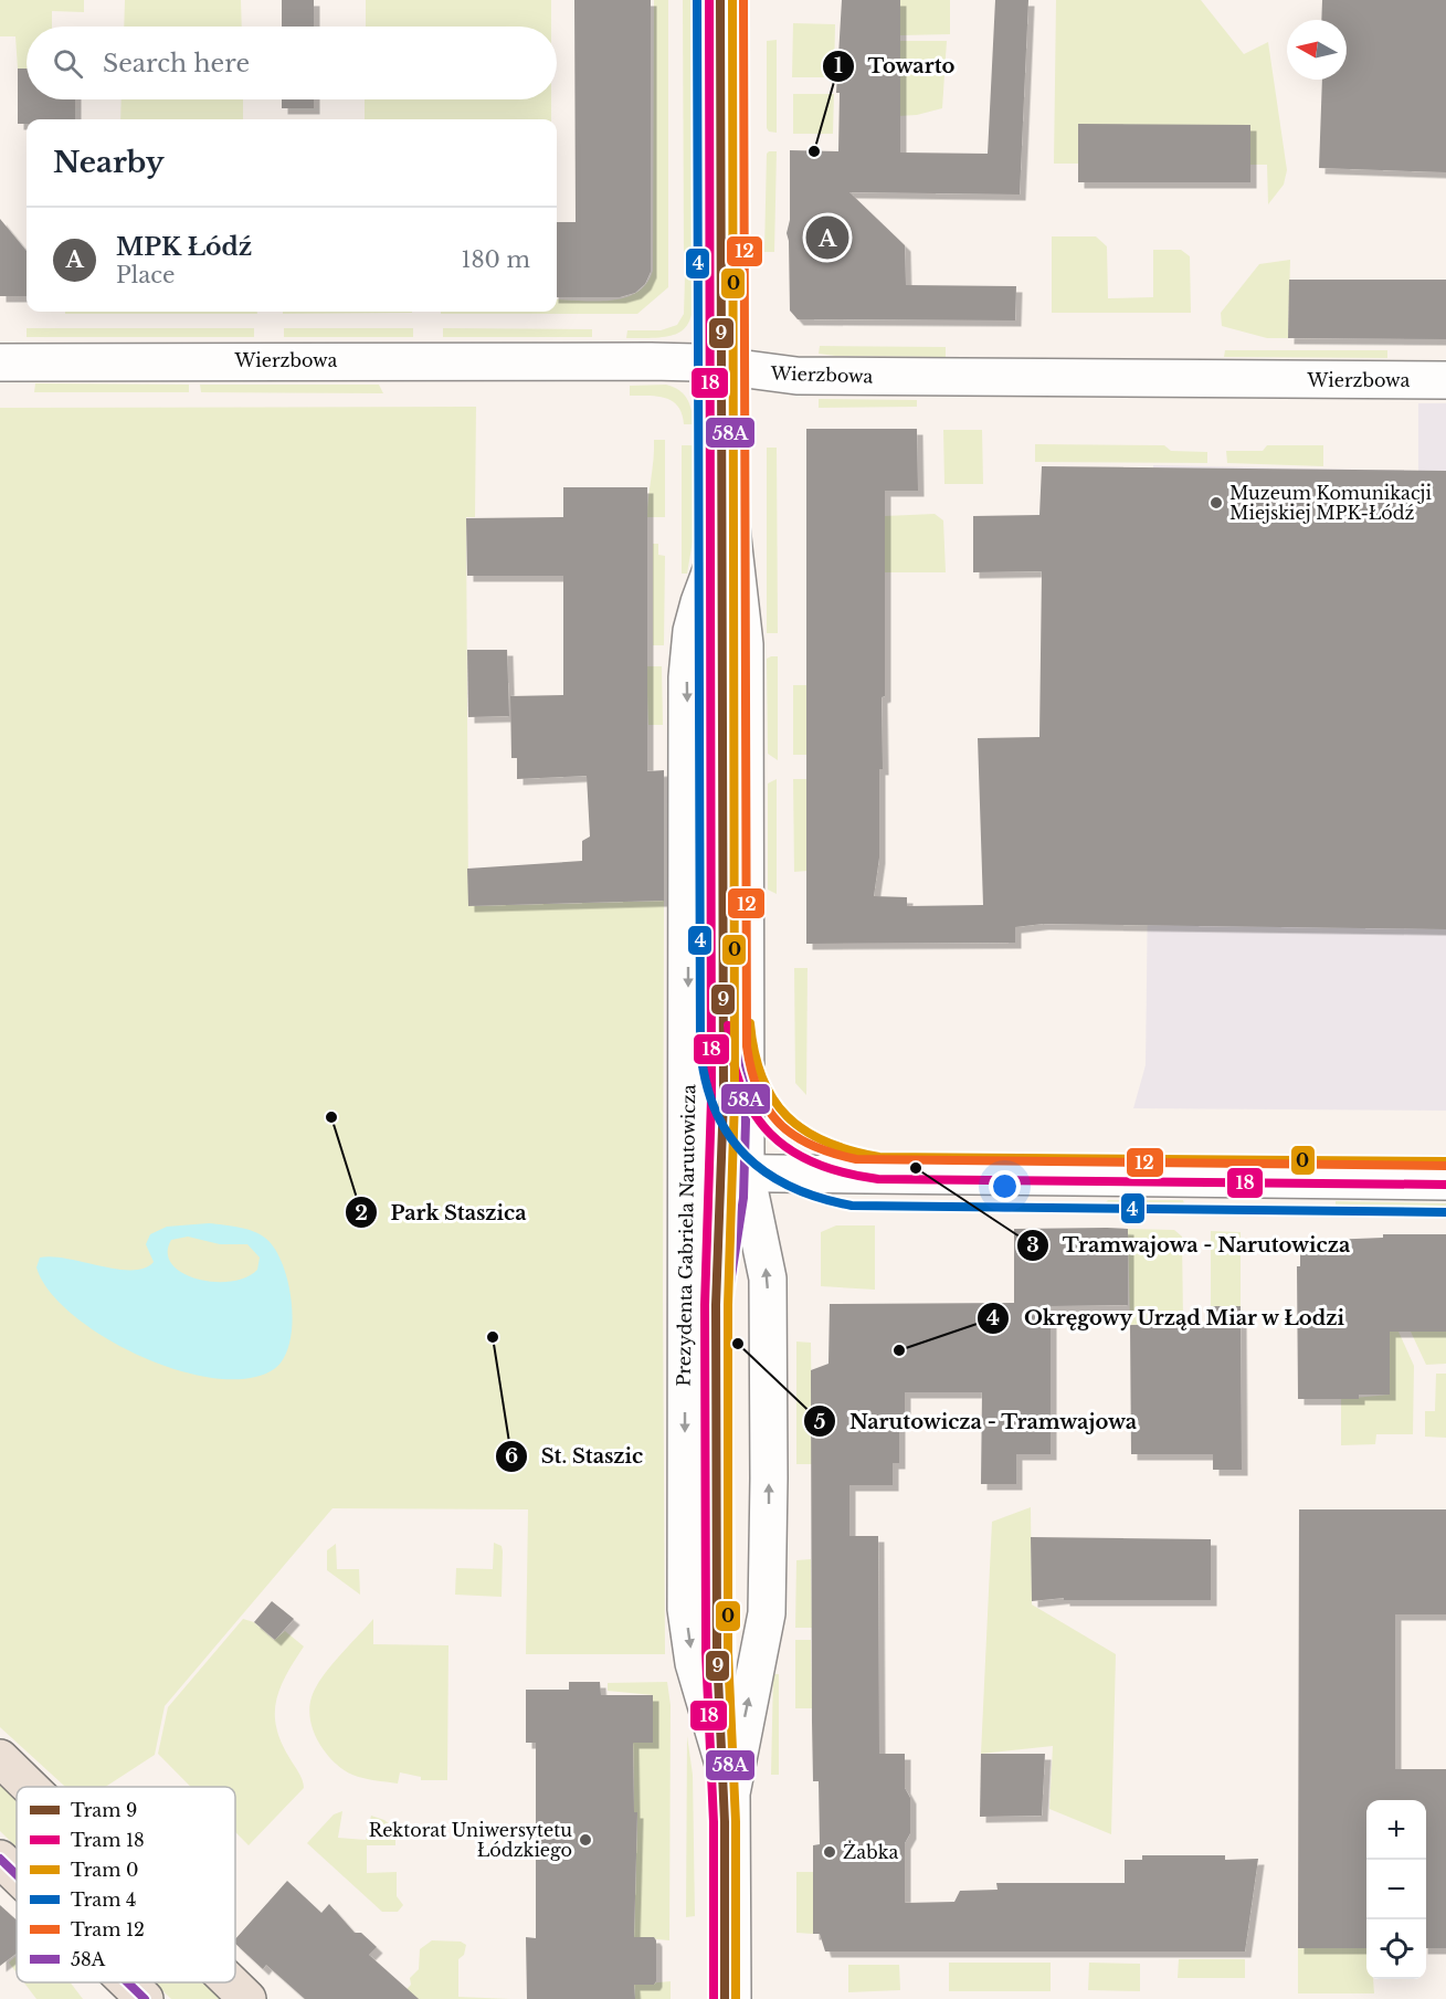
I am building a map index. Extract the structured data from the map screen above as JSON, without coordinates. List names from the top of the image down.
{
  "streets": {
    "street": ["Wierzbowa", "Prezydenta Gabriela Narutowicza"]
  },
  "crossings": [
    ["Wierzbowa", "Prezydenta Gabriela Narutowicza"]
  ],
  "places": [
    "Towarto",
    "Muzeum Komunikacji Miejskiej MPK-Łódź",
    "Park Staszica",
    "Tramwajowa - Narutowicza",
    "St. Staszic",
    "Narutowicza - Tramwajowa",
    "Okręgowy Urząd Miar w Łodzi",
    "Rektorat Uniwersytetu Łódzkiego",
    "Żabka"
  ],
  "lines": [
    "tram line 9",
    "tram line 18",
    "tram line 0",
    "tram line 4",
    "tram line 12",
    "transit line 58A"
  ],
  "legend": [
    "Tram 9",
    "Tram 18",
    "Tram 0",
    "Tram 4",
    "Tram 12",
    "58A"
  ],
  "north": "left",
  "page": {
    "search": "Search here",
    "heading": "Nearby",
    "list": [
      {
        "mark": "A",
        "name": "MPK Łódź",
        "note": "Place",
        "value": "180 m"
      }
    ],
    "pins": "A",
    "map_buttons": ["+", "−"]
  }
}
